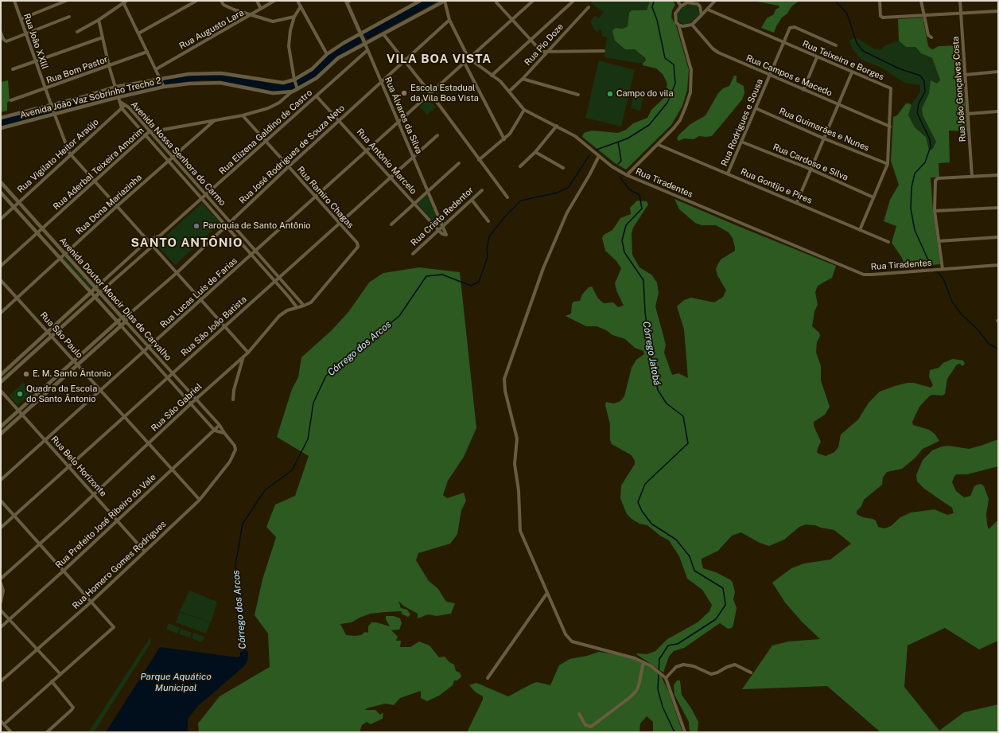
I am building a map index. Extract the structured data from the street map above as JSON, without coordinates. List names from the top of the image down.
{
  "streets": {
    "street": [
      "Rua Augusto Lara",
      "Rua João XXlll",
      "Rua Pio Doze",
      "Rua Teixeira e Borges",
      "Rua Bom Pastor",
      "Rua Campos e Macedo",
      "Rua João Gonçalves Costa",
      "Avenida João Vaz Sobrinho Trecho 2",
      "Rua Álvares da Silva",
      "Rua Rodrigues e Sousa",
      "Rua Guimarães e Nunes",
      "Rua Elizena Galdino de Castro",
      "Avenida Nossa Senhora do Carmo",
      "Rua José Rodrigues de Souza Neto",
      "Rua Vigilato Heitor Araújo",
      "Rua Antônio Marcelo",
      "Rua Cardoso e Silva",
      "Rua Aderbal Teixeira Amorim",
      "Rua Tiradentes",
      "Rua Gontijo e Pires",
      "Rua Ramiro Chagas",
      "Rua Dona Mariazinha",
      "Rua Cristo Redentor",
      "Rua Lucas Luís de Farias",
      "Avenida Doutor Moacir Dias de Carvalho",
      "Rua São João Batista",
      "Rua São Paulo",
      "Rua São Gabriel",
      "Rua Belo Horizonte",
      "Rua Prefeito José Ribeiro do Vale",
      "Rua Homero Gomes Rodrigues"
    ]
  },
  "crossings": [
    ["Rua João XXlll", "Rua Bom Pastor"],
    ["Rua João XXlll", "Avenida João Vaz Sobrinho Trecho 2"],
    ["Rua João XXlll", "Rua Elizena Galdino de Castro"],
    ["Rua João XXlll", "Rua José Rodrigues de Souza Neto"],
    ["Rua João XXlll", "Rua Vigilato Heitor Araújo"],
    ["Rua João XXlll", "Rua Aderbal Teixeira Amorim"],
    ["Rua João XXlll", "Rua Dona Mariazinha"],
    ["Rua João XXlll", "Rua Lucas Luís de Farias"],
    ["Rua João XXlll", "Rua São João Batista"],
    ["Rua João XXlll", "Rua São Gabriel"],
    ["Rua Pio Doze", "Rua Tiradentes"],
    ["Rua Teixeira e Borges", "Rua Campos e Macedo"],
    ["Rua Teixeira e Borges", "Rua Rodrigues e Sousa"],
    ["Rua Teixeira e Borges", "Rua Guimarães e Nunes"],
    ["Rua Teixeira e Borges", "Rua Cardoso e Silva"],
    ["Rua Teixeira e Borges", "Rua Gontijo e Pires"],
    ["Rua Campos e Macedo", "Rua Rodrigues e Sousa"],
    ["Avenida João Vaz Sobrinho Trecho 2", "Rua Álvares da Silva"],
    ["Avenida João Vaz Sobrinho Trecho 2", "Rua Aderbal Teixeira Amorim"],
    ["Avenida João Vaz Sobrinho Trecho 2", "Rua Tiradentes"],
    ["Rua Álvares da Silva", "Rua Elizena Galdino de Castro"],
    ["Rua Álvares da Silva", "Rua José Rodrigues de Souza Neto"],
    ["Rua Álvares da Silva", "Rua Antônio Marcelo"],
    ["Rua Álvares da Silva", "Rua Cristo Redentor"],
    ["Rua Álvares da Silva", "Rua Lucas Luís de Farias"],
    ["Rua Álvares da Silva", "Rua São João Batista"],
    ["Rua Rodrigues e Sousa", "Rua Guimarães e Nunes"],
    ["Rua Rodrigues e Sousa", "Rua Cardoso e Silva"],
    ["Rua Rodrigues e Sousa", "Rua Gontijo e Pires"],
    ["Rua Elizena Galdino de Castro", "Avenida Nossa Senhora do Carmo"],
    ["Rua Elizena Galdino de Castro", "Rua Antônio Marcelo"],
    ["Rua Elizena Galdino de Castro", "Rua Ramiro Chagas"],
    ["Rua Elizena Galdino de Castro", "Avenida Doutor Moacir Dias de Carvalho"],
    ["Avenida Nossa Senhora do Carmo", "Rua José Rodrigues de Souza Neto"],
    ["Avenida Nossa Senhora do Carmo", "Rua Vigilato Heitor Araújo"],
    ["Avenida Nossa Senhora do Carmo", "Rua Aderbal Teixeira Amorim"],
    ["Avenida Nossa Senhora do Carmo", "Rua Dona Mariazinha"],
    ["Avenida Nossa Senhora do Carmo", "Rua Lucas Luís de Farias"],
    ["Avenida Nossa Senhora do Carmo", "Rua São João Batista"],
    ["Avenida Nossa Senhora do Carmo", "Rua São Gabriel"],
    ["Rua José Rodrigues de Souza Neto", "Rua Antônio Marcelo"],
    ["Rua José Rodrigues de Souza Neto", "Rua Tiradentes"],
    ["Rua José Rodrigues de Souza Neto", "Rua Ramiro Chagas"],
    ["Rua José Rodrigues de Souza Neto", "Avenida Doutor Moacir Dias de Carvalho"],
    ["Rua Vigilato Heitor Araújo", "Avenida Doutor Moacir Dias de Carvalho"],
    ["Rua Antônio Marcelo", "Rua Cristo Redentor"],
    ["Rua Antônio Marcelo", "Rua Lucas Luís de Farias"],
    ["Rua Antônio Marcelo", "Rua São João Batista"],
    ["Rua Aderbal Teixeira Amorim", "Rua Ramiro Chagas"],
    ["Rua Aderbal Teixeira Amorim", "Rua Dona Mariazinha"],
    ["Rua Aderbal Teixeira Amorim", "Avenida Doutor Moacir Dias de Carvalho"],
    ["Rua Tiradentes", "Rua Lucas Luís de Farias"],
    ["Rua Ramiro Chagas", "Rua Lucas Luís de Farias"],
    ["Rua Ramiro Chagas", "Rua São João Batista"],
    ["Rua Ramiro Chagas", "Rua São Gabriel"],
    ["Rua Dona Mariazinha", "Avenida Doutor Moacir Dias de Carvalho"],
    ["Rua Dona Mariazinha", "Rua São Paulo"],
    ["Rua Lucas Luís de Farias", "Avenida Doutor Moacir Dias de Carvalho"],
    ["Rua Lucas Luís de Farias", "Rua São Paulo"],
    ["Rua Lucas Luís de Farias", "Rua Belo Horizonte"],
    ["Avenida Doutor Moacir Dias de Carvalho", "Rua São João Batista"],
    ["Avenida Doutor Moacir Dias de Carvalho", "Rua São Gabriel"],
    ["Avenida Doutor Moacir Dias de Carvalho", "Rua Prefeito José Ribeiro do Vale"],
    ["Avenida Doutor Moacir Dias de Carvalho", "Rua Homero Gomes Rodrigues"],
    ["Rua São João Batista", "Rua São Paulo"],
    ["Rua São João Batista", "Rua Belo Horizonte"],
    ["Rua São Paulo", "Rua São Gabriel"],
    ["Rua São Paulo", "Rua Prefeito José Ribeiro do Vale"],
    ["Rua São Paulo", "Rua Homero Gomes Rodrigues"],
    ["Rua São Gabriel", "Rua Belo Horizonte"],
    ["Rua Belo Horizonte", "Rua Prefeito José Ribeiro do Vale"],
    ["Rua Belo Horizonte", "Rua Homero Gomes Rodrigues"]
  ],
  "districts": ["VILA BOA VISTA", "SANTO ANTÔNIO"],
  "water": ["Córrego dos Arcos", "Córrego Jatobá", "Parque Aquático Municipal"],
  "places": [
    "Escola Estadual da Vila Boa Vista",
    "Campo do vila",
    "Paroquia de Santo Antônio",
    "E. M. Santo Ãntonio",
    "Quadra da Escola do Santo Ântonio"
  ]
}
